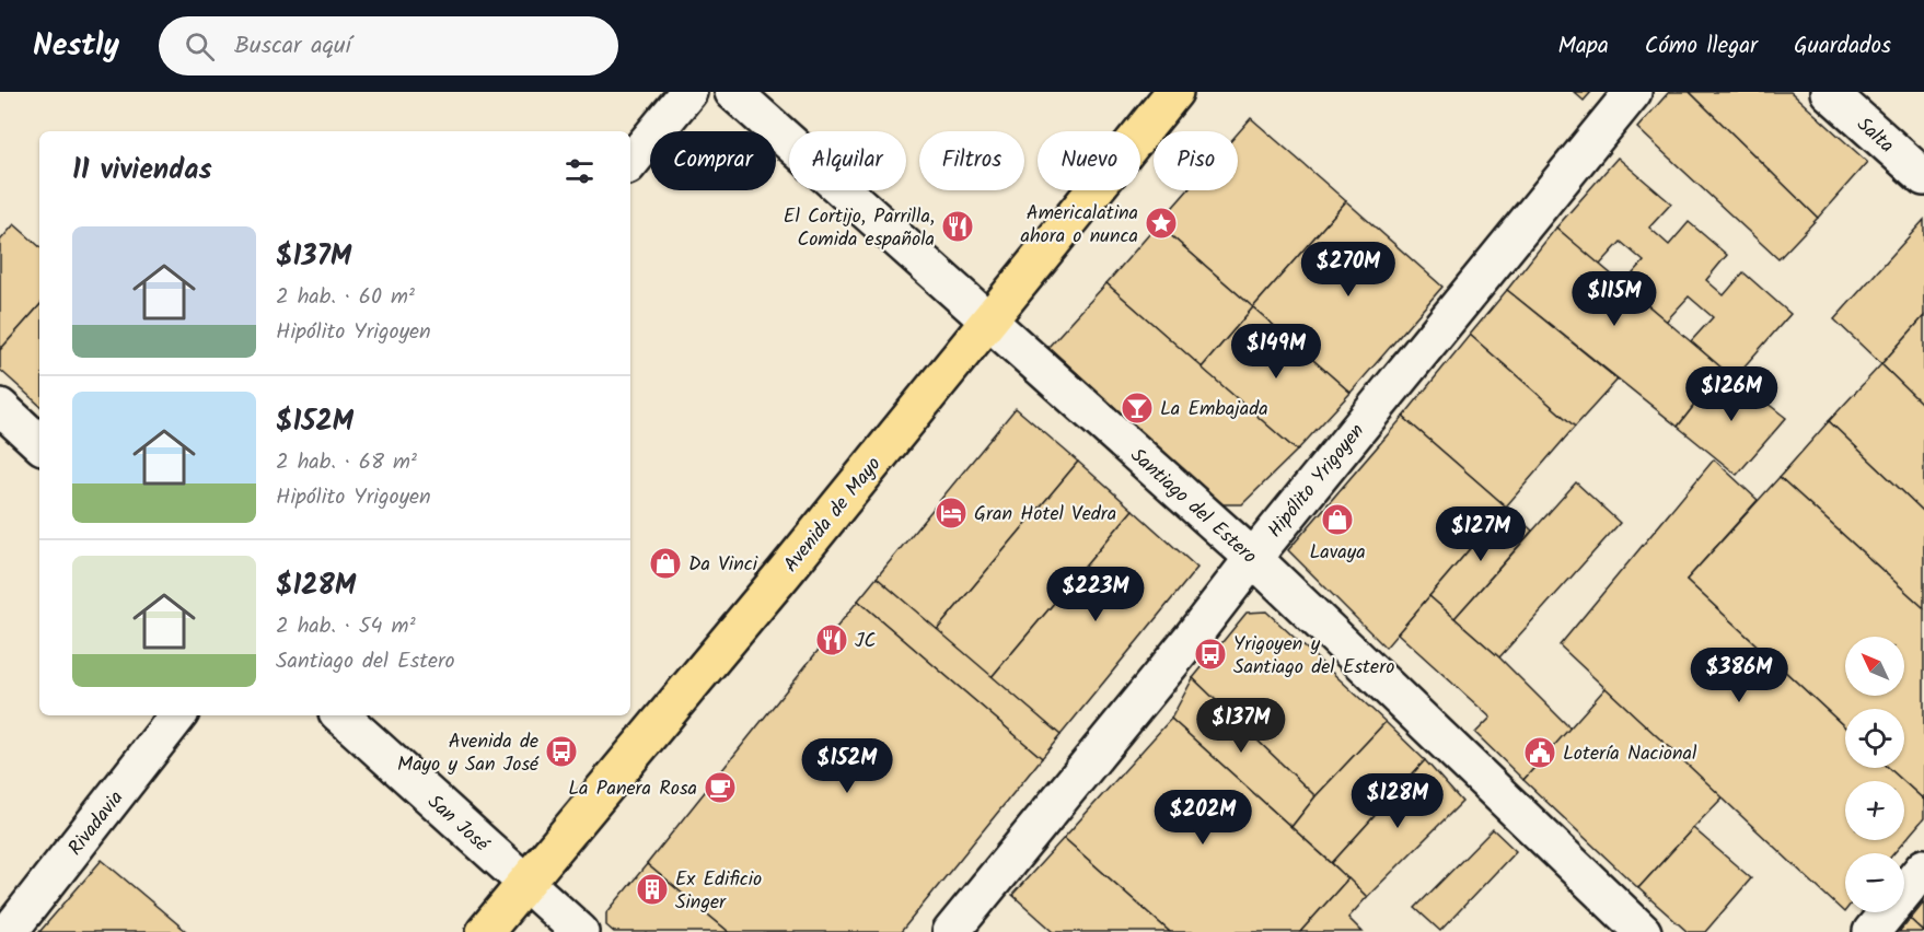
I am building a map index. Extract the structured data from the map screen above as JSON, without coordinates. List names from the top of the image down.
{
  "streets": {
    "main road": ["Avenida de Mayo"],
    "street": [
      "Salta",
      "Hipólito Yrigoyen",
      "Santiago del Estero",
      "Rivadavia",
      "San José"
    ]
  },
  "crossings": [
    ["Hipólito Yrigoyen", "Santiago del Estero"],
    ["Santiago del Estero", "Avenida de Mayo"],
    ["Avenida de Mayo", "San José"]
  ],
  "places": {
    "place": ["Americalatina ahora o nunca"],
    "restaurant": ["El Cortijo, Parrilla, Comida española", "JC"],
    "bar": ["La Embajada"],
    "hotel": ["Gran Hotel Vedra"],
    "shop": ["Lavaya", "Da Vinci"],
    "bus stop": ["Yrigoyen y Santiago del Estero", "Avenida de Mayo y San José"],
    "public building": ["Lotería Nacional"],
    "cafe": ["La Panera Rosa"],
    "building": ["Ex Edificio Singer"]
  },
  "north": "top left",
  "page": {
    "header": "Nestly",
    "search": "Buscar aquí",
    "nav": ["Mapa", "Cómo llegar", "Guardados"],
    "chip": [
      "Comprar",
      "Alquilar",
      "Filtros",
      "Nuevo",
      "Piso"
    ],
    "heading": "11 viviendas",
    "list": [
      {
        "name": "$137M",
        "note": "2 hab. · 60 m² · Hipólito Yrigoyen"
      },
      {
        "name": "$152M",
        "note": "2 hab. · 68 m² · Hipólito Yrigoyen"
      },
      {
        "name": "$128M",
        "note": "2 hab. · 54 m² · Santiago del Estero"
      }
    ],
    "price": [
      "$270M",
      "$115M",
      "$149M",
      "$126M",
      "$127M",
      "$223M",
      "$386M",
      "$137M",
      "$152M",
      "$128M",
      "$202M"
    ],
    "map_buttons": ["+", "−"]
  }
}
